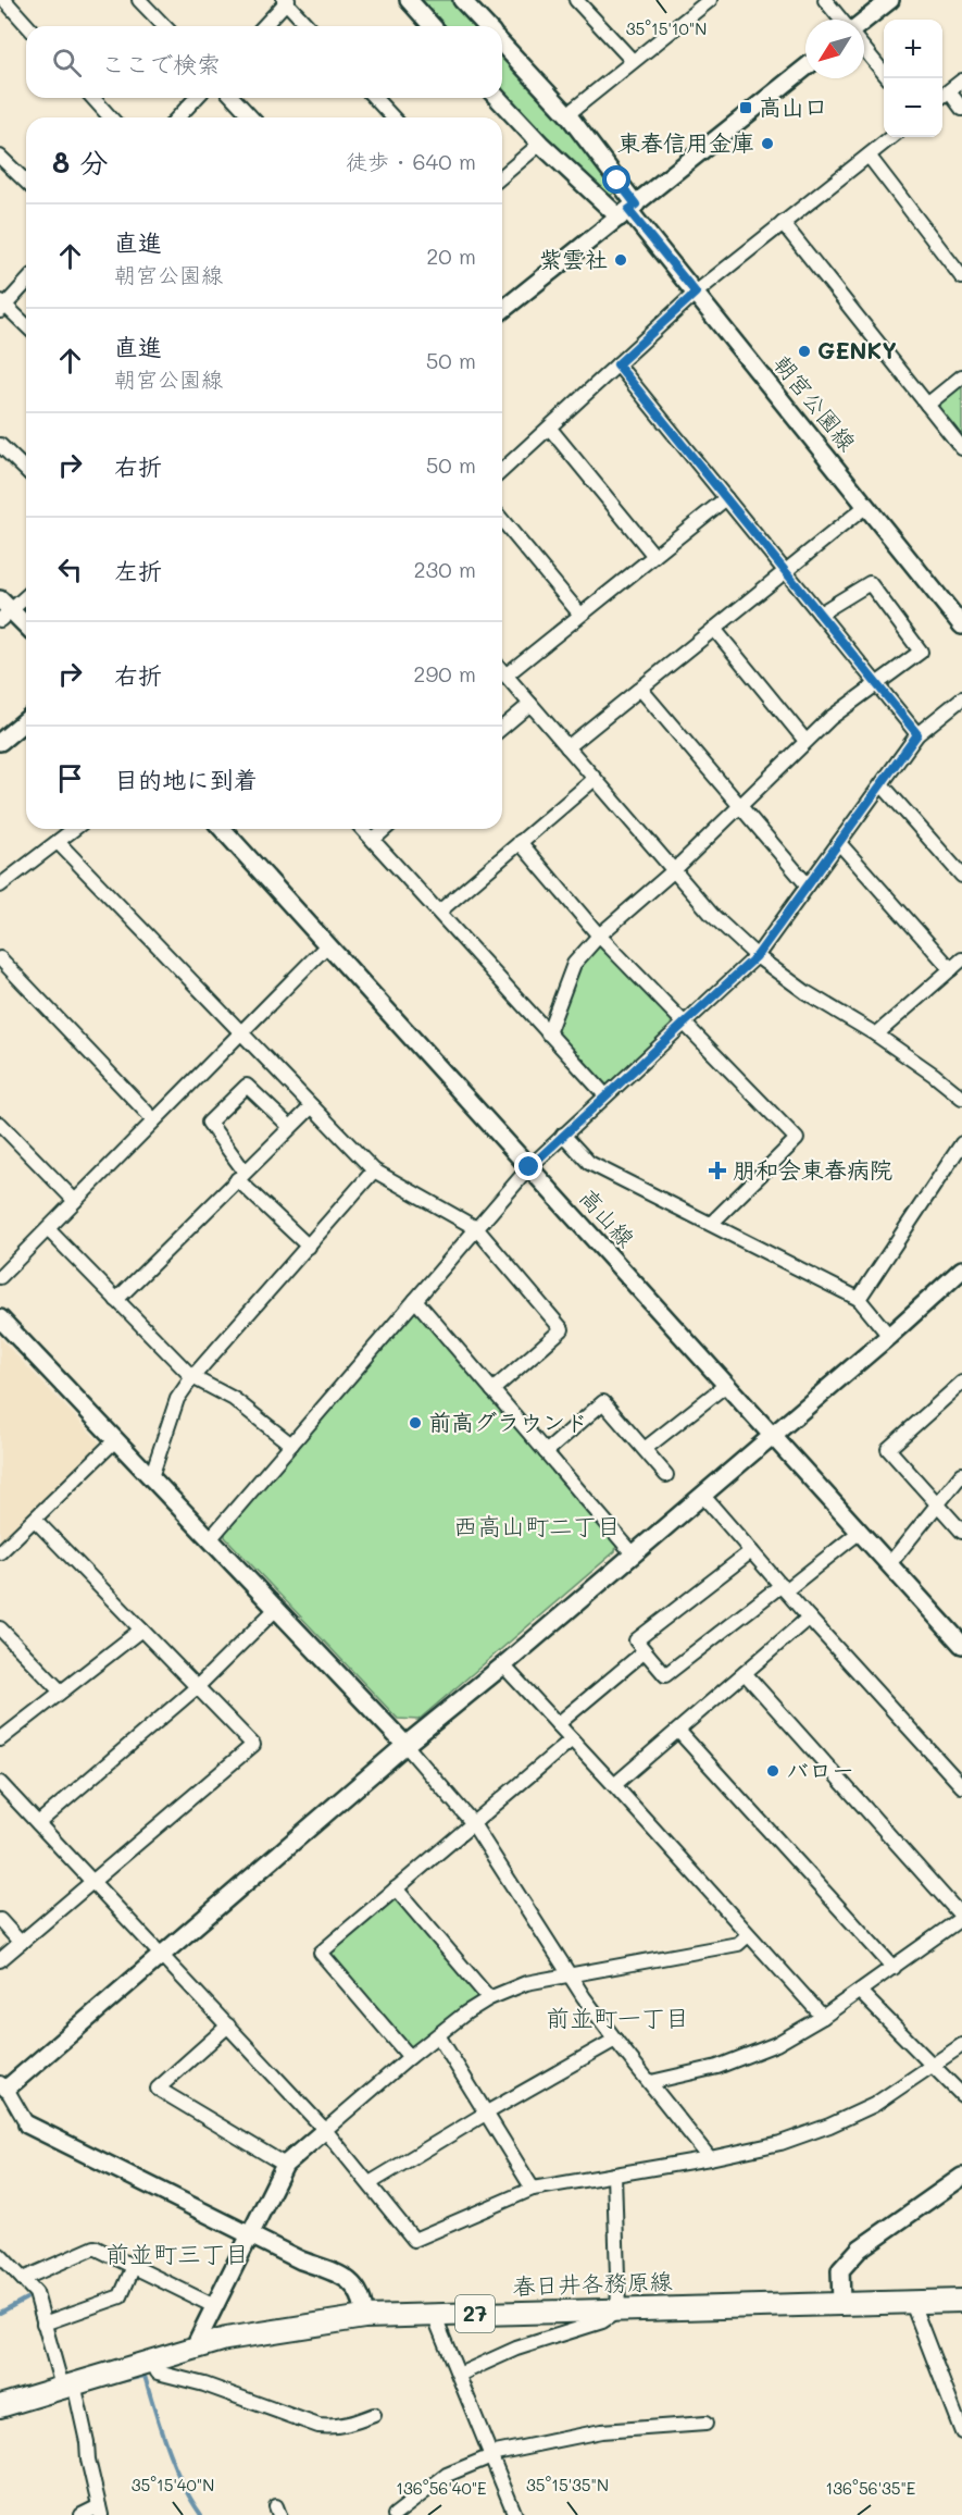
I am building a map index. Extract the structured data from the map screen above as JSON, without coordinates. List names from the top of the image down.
{
  "streets": {
    "main road": ["春日井各務原線", "27"],
    "street": ["朝宮公園線", "高山線"]
  },
  "districts": ["西高山町二丁目", "前並町一丁目", "前並町三丁目"],
  "places": {
    "transit": ["高山口"],
    "other": [
      "東春信用金庫",
      "紫雲社",
      "GENKY",
      "前高グラウンド",
      "バロー"
    ],
    "health": ["朋和会東春病院"]
  },
  "north": "bottom left",
  "page": {
    "map_buttons": ["+", "−"],
    "search": "ここで検索",
    "heading": ["8 分", "徒歩 · 640 m"],
    "list": [
      ["直進", "朝宮公園線", "20 m"],
      ["直進", "朝宮公園線", "50 m"],
      ["右折", "50 m"],
      ["左折", "230 m"],
      ["右折", "290 m"],
      "目的地に到着"
    ]
  },
  "coordinates": [
    "35°15'10\"N",
    "35°15'40\"N",
    "35°15'35\"N",
    "136°56'40\"E",
    "136°56'35\"E"
  ]
}
